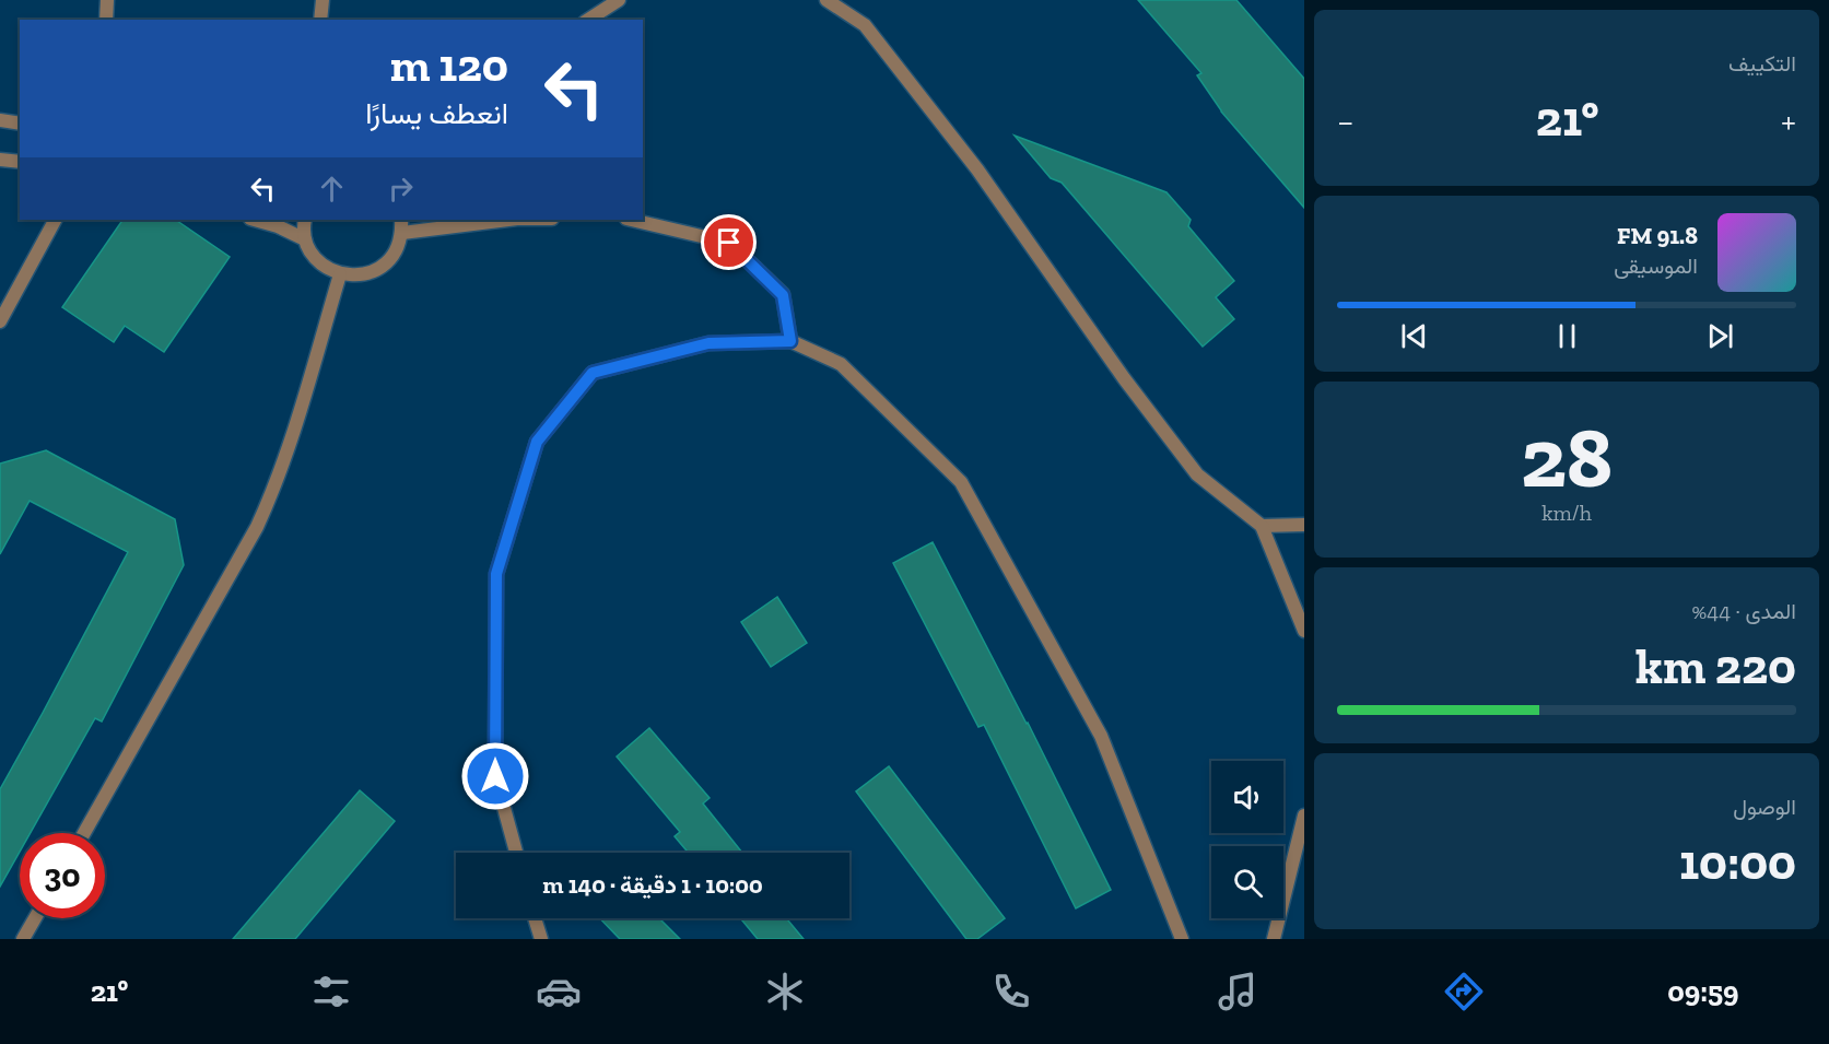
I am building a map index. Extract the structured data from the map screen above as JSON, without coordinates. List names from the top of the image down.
{
  "page": {
    "tile": [
      "التكييف",
      ["28", "km/h"],
      ["المدى · 44%", "220 km"],
      ["الوصول", "10:00"]
    ],
    "turn": ["120 m", "انعطف يسارًا"],
    "heat": ["−", "21°", "+"],
    "song": ["91.8 FM", "الموسيقى"],
    "limit": "30",
    "trip": "10:00 · 1 دقيقة · 140 m",
    "tabs": ["09:59", "21°"]
  }
}
